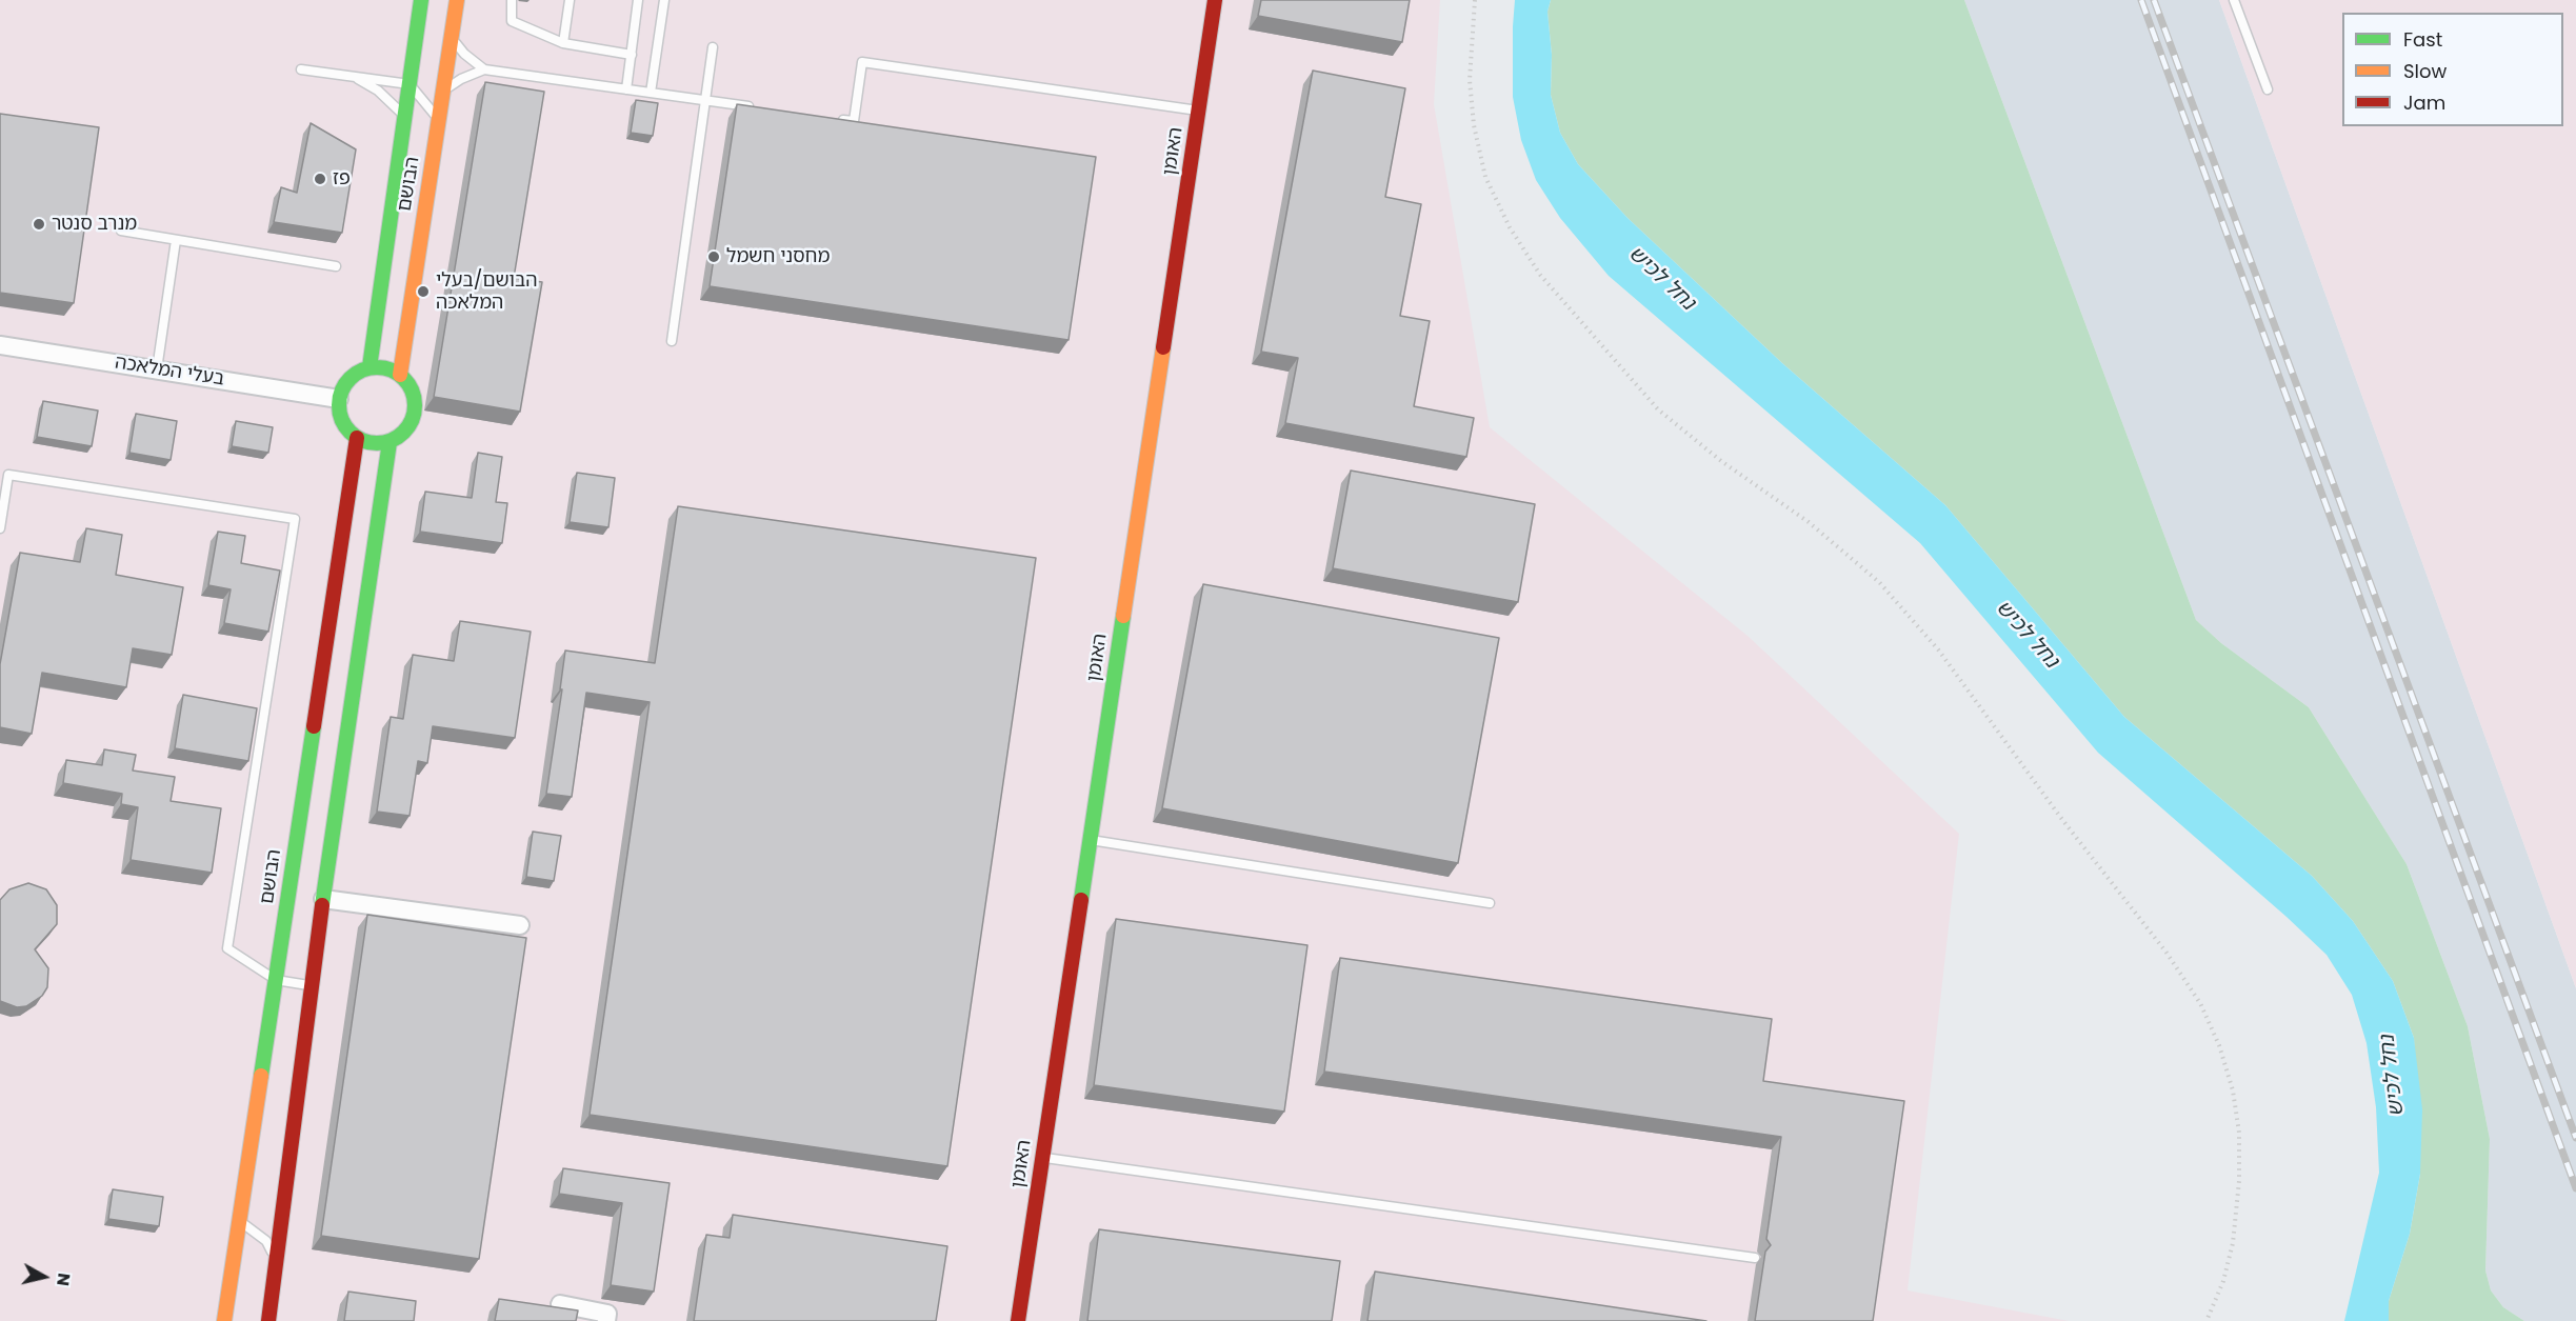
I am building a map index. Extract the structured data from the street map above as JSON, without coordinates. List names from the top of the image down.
{
  "streets": {
    "street": ["האומן", "הבושם", "בעלי המלאכה"]
  },
  "crossings": [
    ["הבושם", "בעלי המלאכה"]
  ],
  "water": ["נחל לכיש"],
  "places": [
    "פז",
    "מנרב סנטר",
    "מחסני חשמל",
    "הבושם/בעלי המלאכה"
  ],
  "legend": ["Fast", "Slow", "Jam"],
  "north": "right"
}
